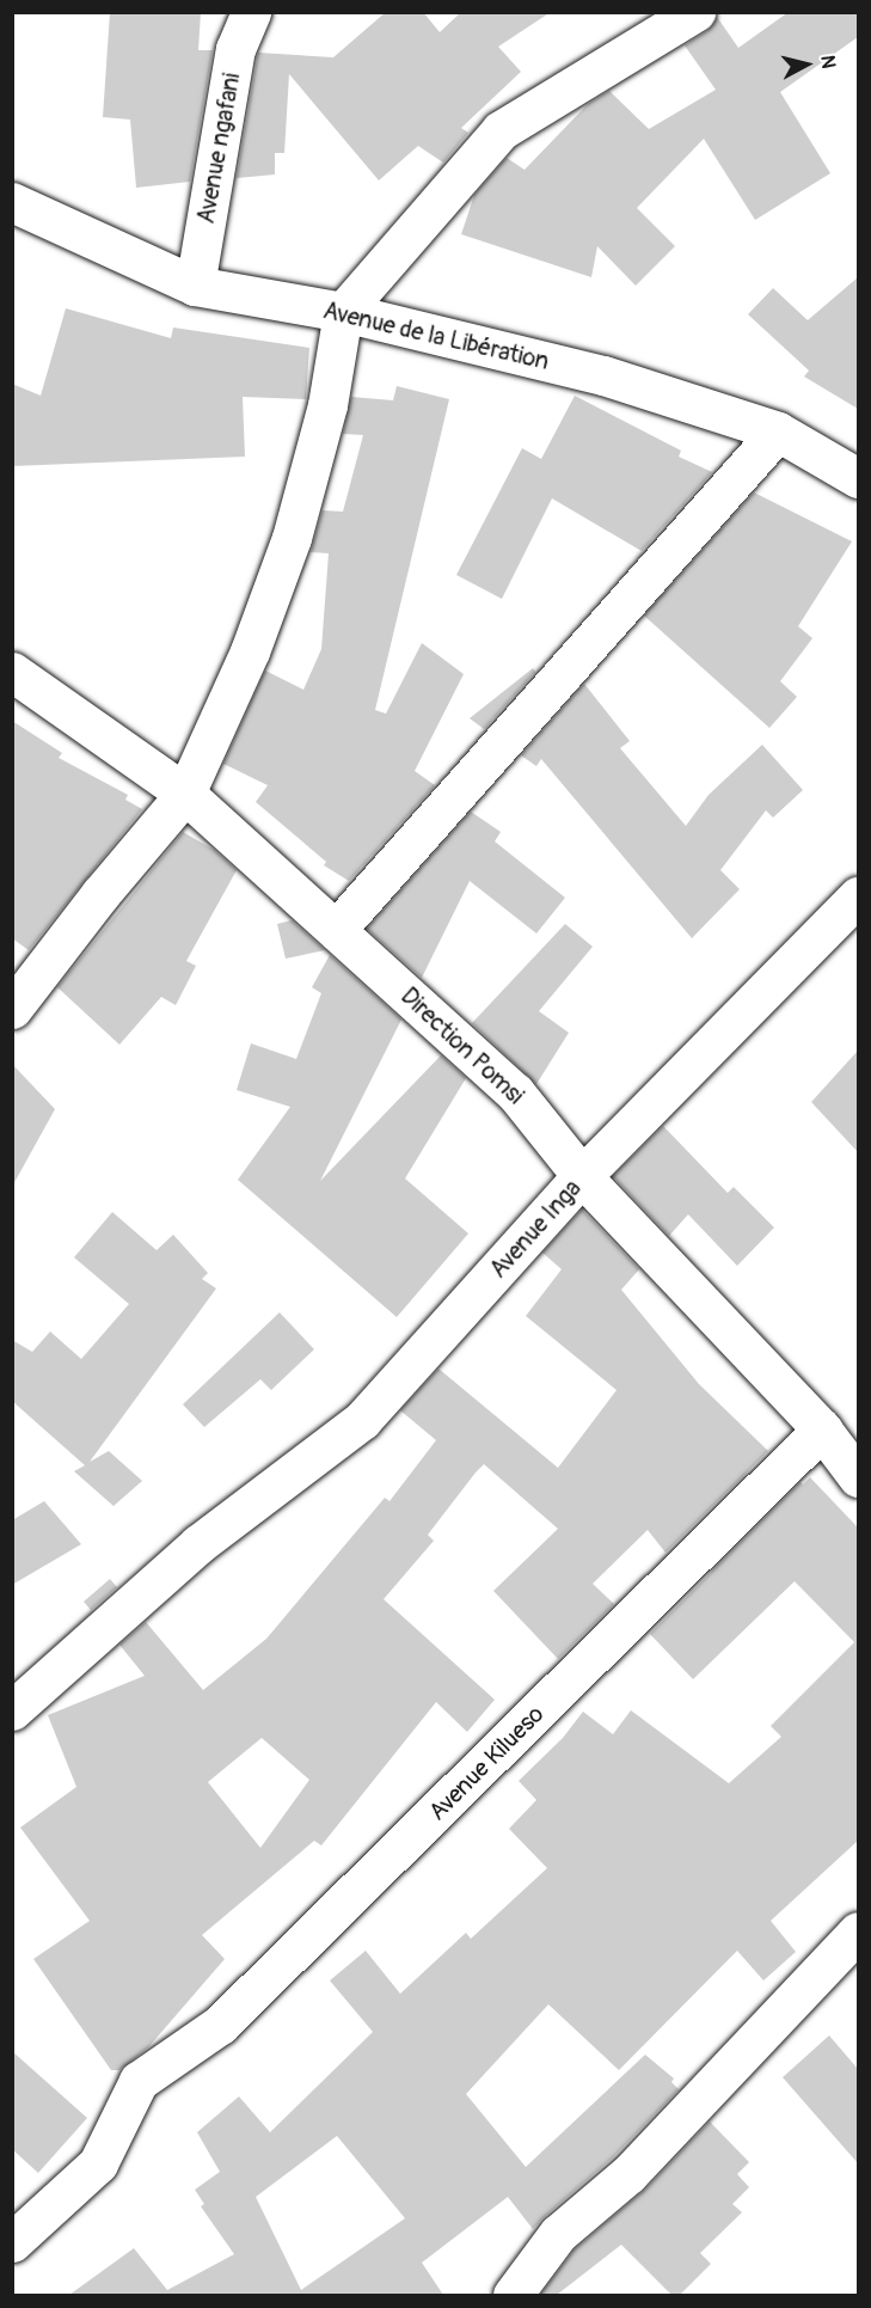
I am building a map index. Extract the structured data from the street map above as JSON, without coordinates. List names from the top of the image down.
{
  "streets": {
    "main road": [
      "Avenue ngafani",
      "Avenue de la Libération",
      "Direction Pomsi",
      "Avenue Inga",
      "Avenue Kilueso"
    ]
  },
  "crossings": [
    ["Avenue ngafani", "Avenue de la Libération"],
    ["Direction Pomsi", "Avenue Inga"],
    ["Direction Pomsi", "Avenue Kilueso"]
  ],
  "north": "right"
}
